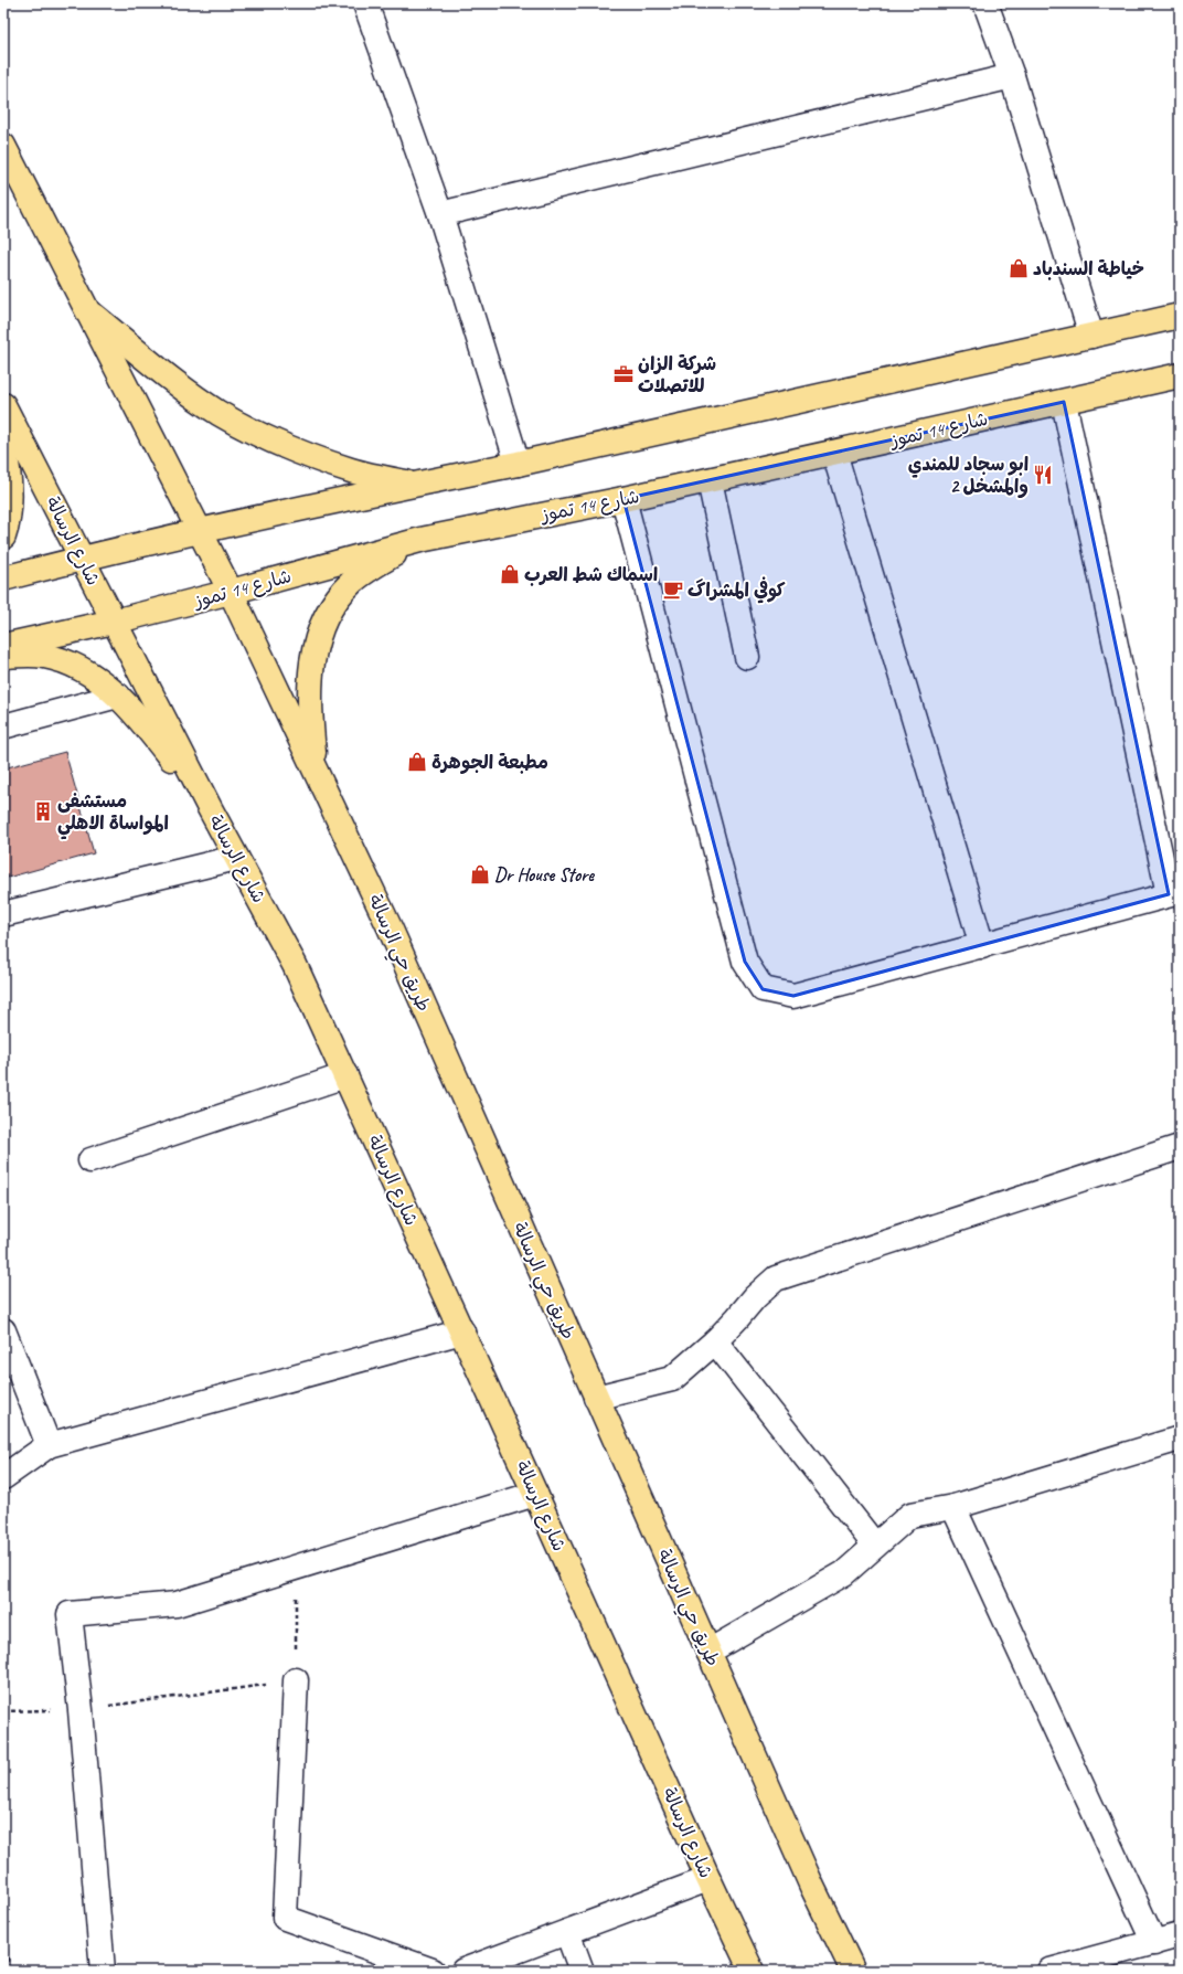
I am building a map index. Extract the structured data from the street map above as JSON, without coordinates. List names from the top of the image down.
{
  "streets": {
    "main road": ["شارع 14 تموز", "شارع الرسالة", "طريق حي الرسالة"]
  },
  "crossings": [
    ["شارع 14 تموز", "شارع الرسالة"],
    ["شارع 14 تموز", "طريق حي الرسالة"]
  ],
  "places": {
    "shop": [
      "خياطة السندباد",
      "اسماك شط العرب",
      "مطبعة الجوهرة",
      "Dr House Store"
    ],
    "office": ["شركة الزان للاتصلات"],
    "restaurant": ["ابو سجاد للمندي والمشخل 2"],
    "cafe": ["كوفي المشراگ"],
    "building": ["مستشفى المواساة اﻻهلي"]
  }
}
